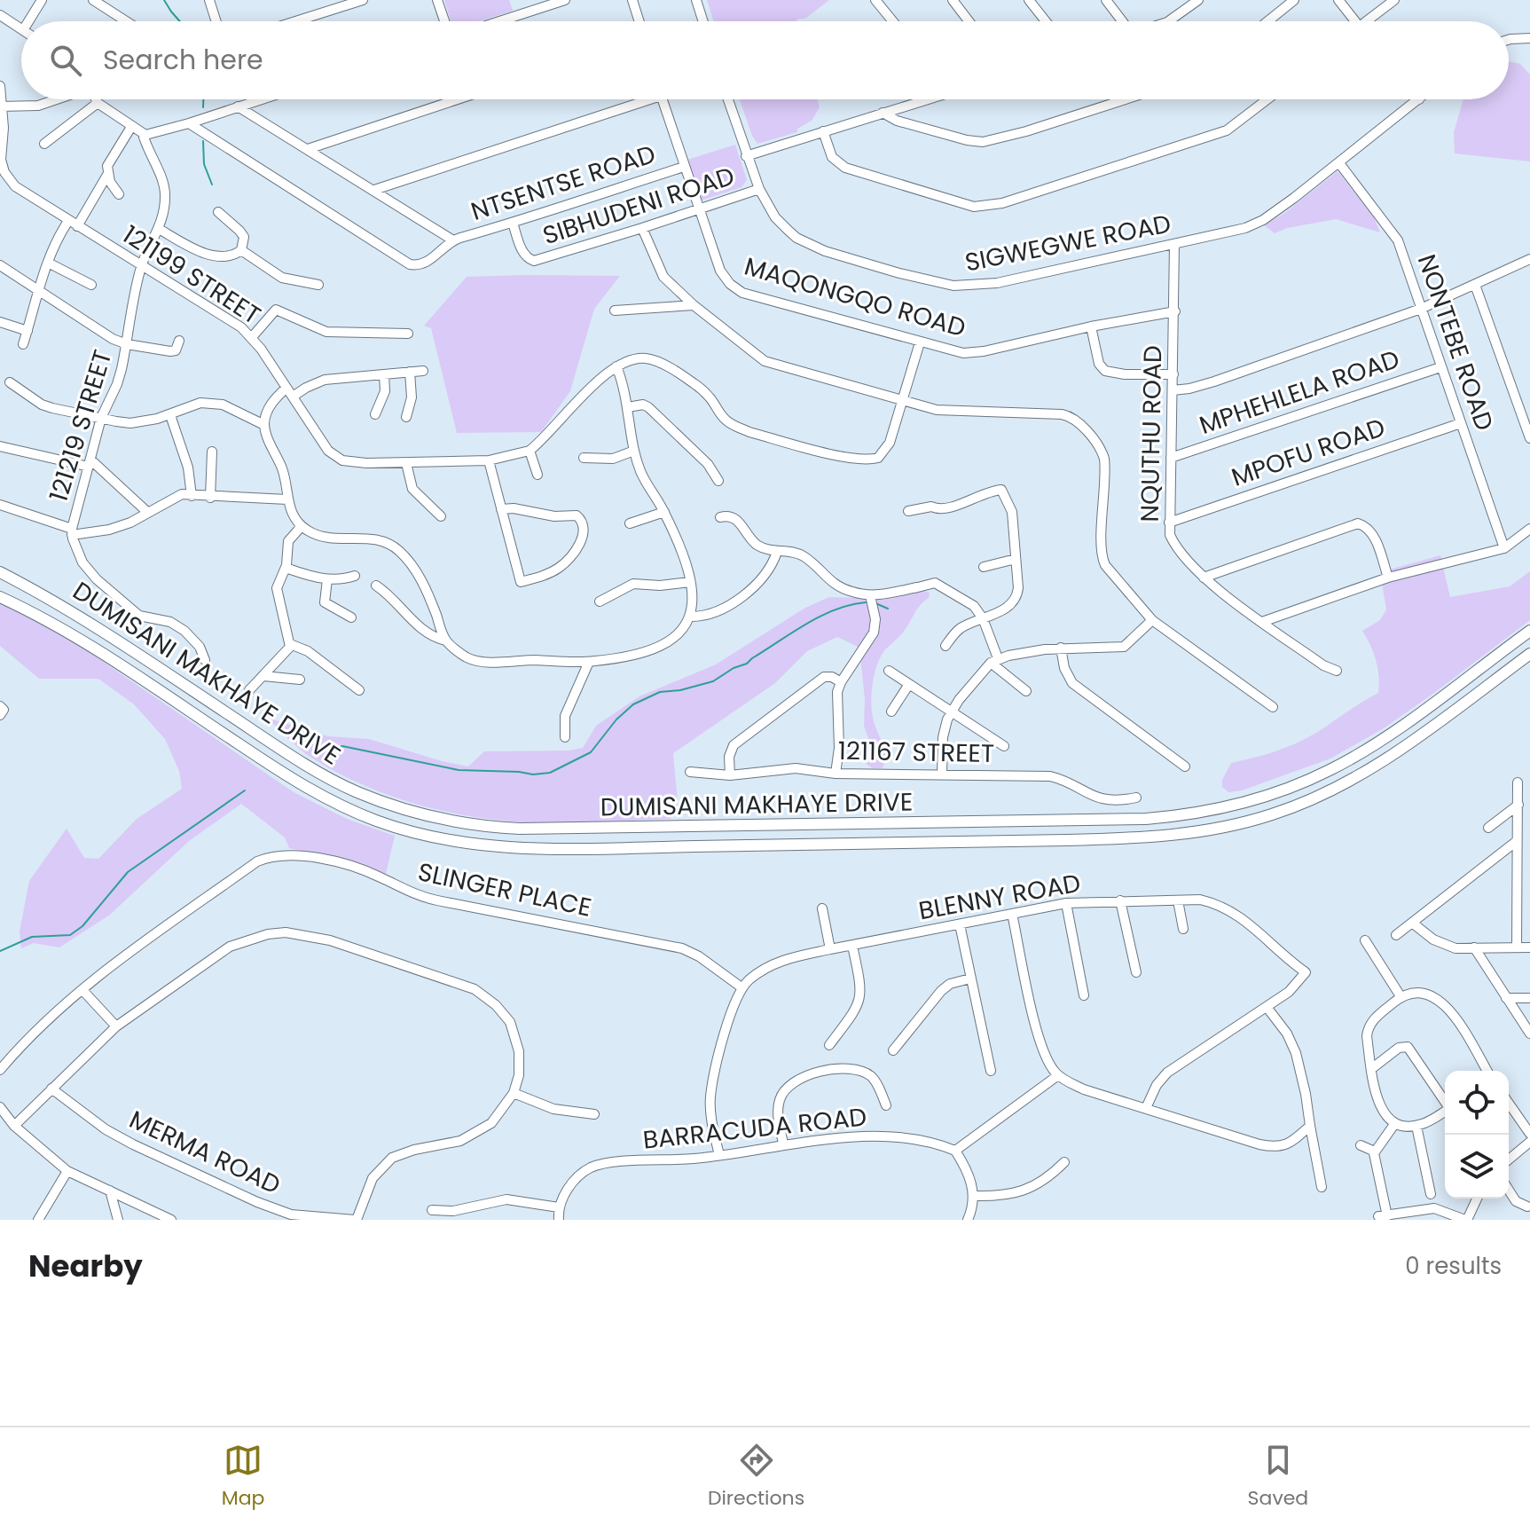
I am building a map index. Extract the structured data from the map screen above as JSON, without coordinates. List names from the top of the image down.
{
  "streets": {
    "main road": ["DUMISANI MAKHAYE DRIVE"],
    "street": [
      "NTSENTSE ROAD",
      "SIBHUDENI ROAD",
      "SIGWEGWE ROAD",
      "121199 STREET",
      "MAQONGQO ROAD",
      "NONTEBE ROAD",
      "MPHEHLELA ROAD",
      "121219 STREET",
      "NQUTHU ROAD",
      "MPOFU ROAD",
      "121167 STREET",
      "SLINGER PLACE",
      "BLENNY ROAD",
      "BARRACUDA ROAD",
      "MERMA ROAD"
    ]
  },
  "crossings": [
    ["NTSENTSE ROAD", "SIBHUDENI ROAD"],
    ["NTSENTSE ROAD", "MAQONGQO ROAD"],
    ["SIBHUDENI ROAD", "SIGWEGWE ROAD"],
    ["SIBHUDENI ROAD", "MAQONGQO ROAD"],
    ["SIGWEGWE ROAD", "NONTEBE ROAD"],
    ["SIGWEGWE ROAD", "NQUTHU ROAD"],
    ["121199 STREET", "121219 STREET"],
    ["MAQONGQO ROAD", "NQUTHU ROAD"],
    ["NONTEBE ROAD", "MPHEHLELA ROAD"],
    ["NONTEBE ROAD", "MPOFU ROAD"],
    ["MPHEHLELA ROAD", "NQUTHU ROAD"],
    ["NQUTHU ROAD", "MPOFU ROAD"],
    ["SLINGER PLACE", "BLENNY ROAD"]
  ],
  "page": {
    "search": "Search here",
    "heading": ["Nearby", "0 results"],
    "nav": ["Map", "Directions", "Saved"]
  }
}
